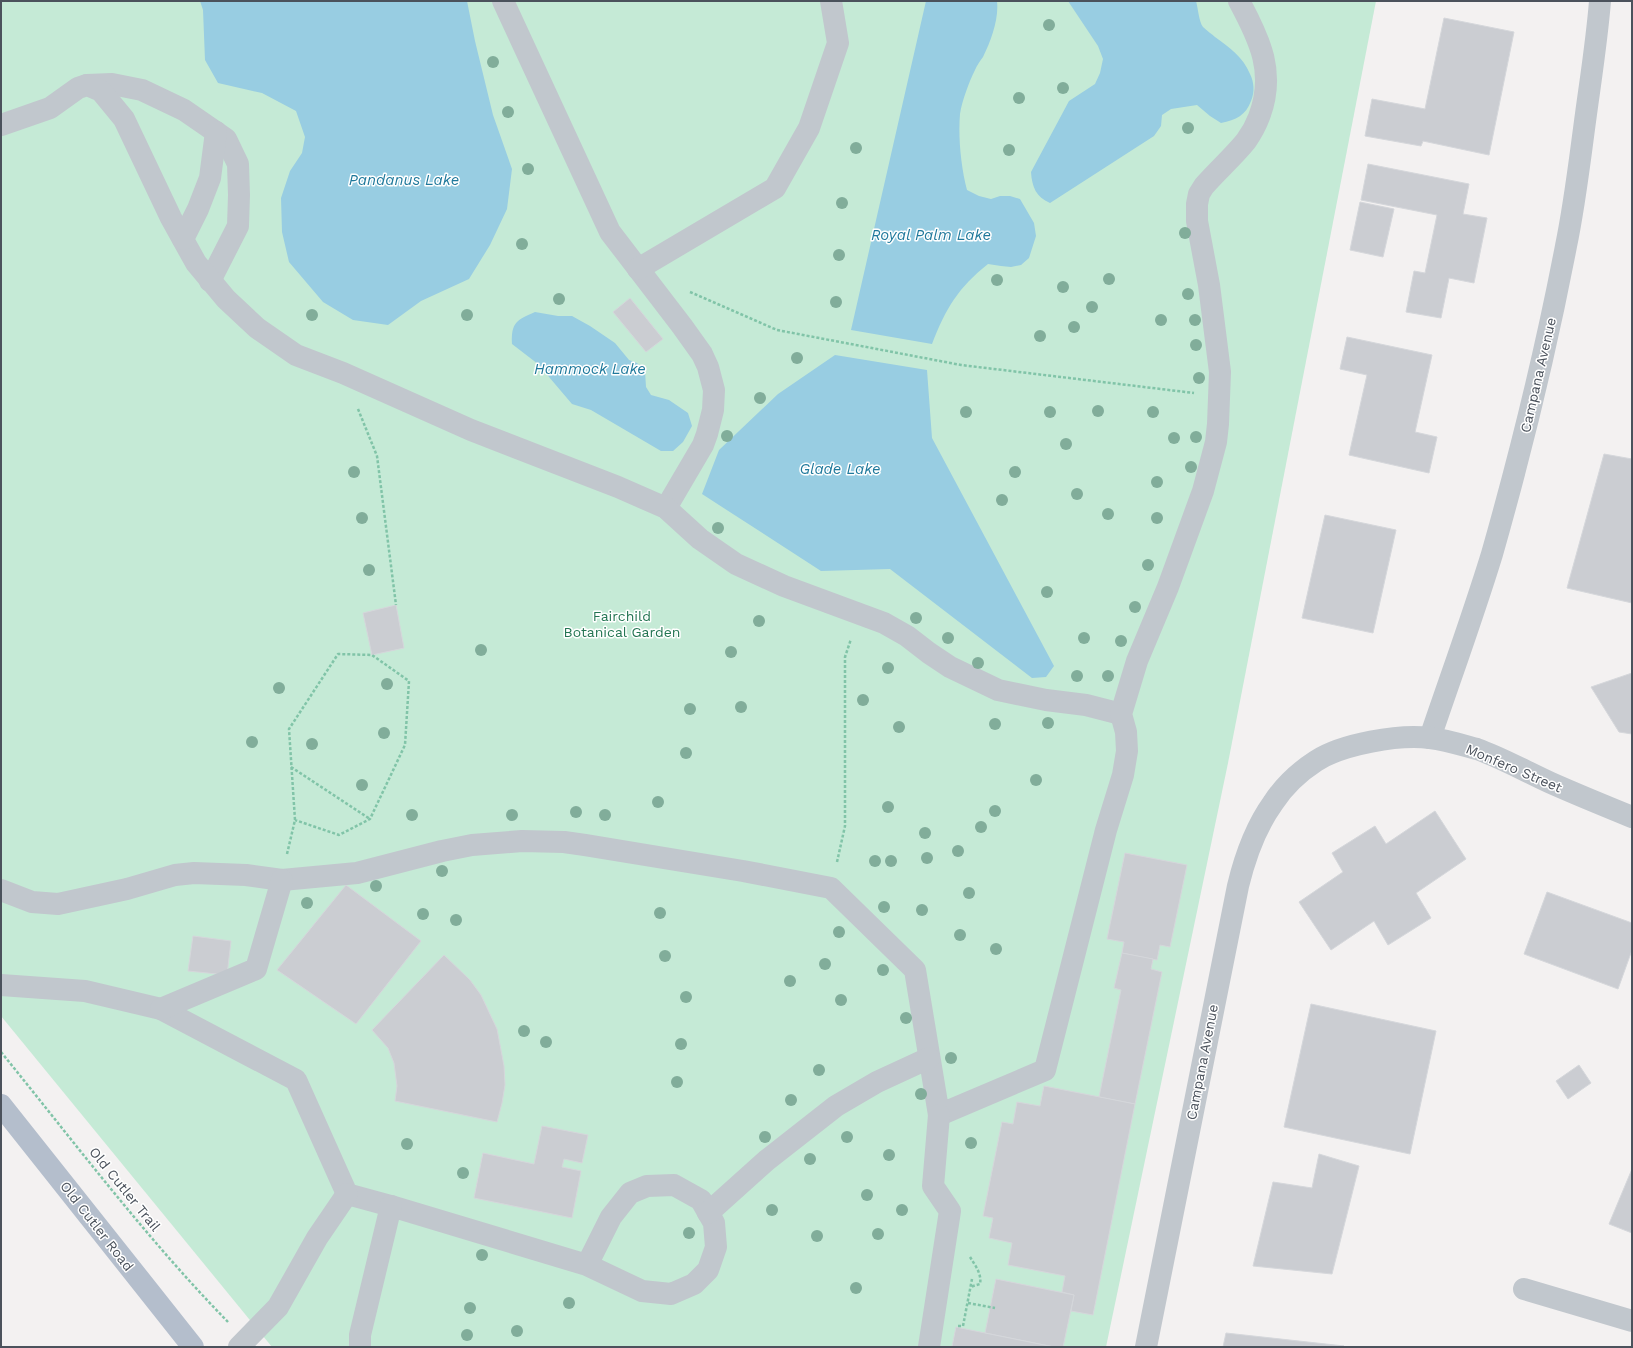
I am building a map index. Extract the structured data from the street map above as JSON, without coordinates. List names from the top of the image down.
{
  "streets": {
    "main road": ["Old Cutler Road"],
    "street": ["Campana Avenue", "Monfero Street"],
    "path": ["Old Cutler Trail"]
  },
  "crossings": [
    ["Campana Avenue", "Monfero Street"]
  ],
  "water": [
    "Pandanus Lake",
    "Royal Palm Lake",
    "Hammock Lake",
    "Glade Lake"
  ],
  "parks": ["Fairchild Botanical Garden"]
}
